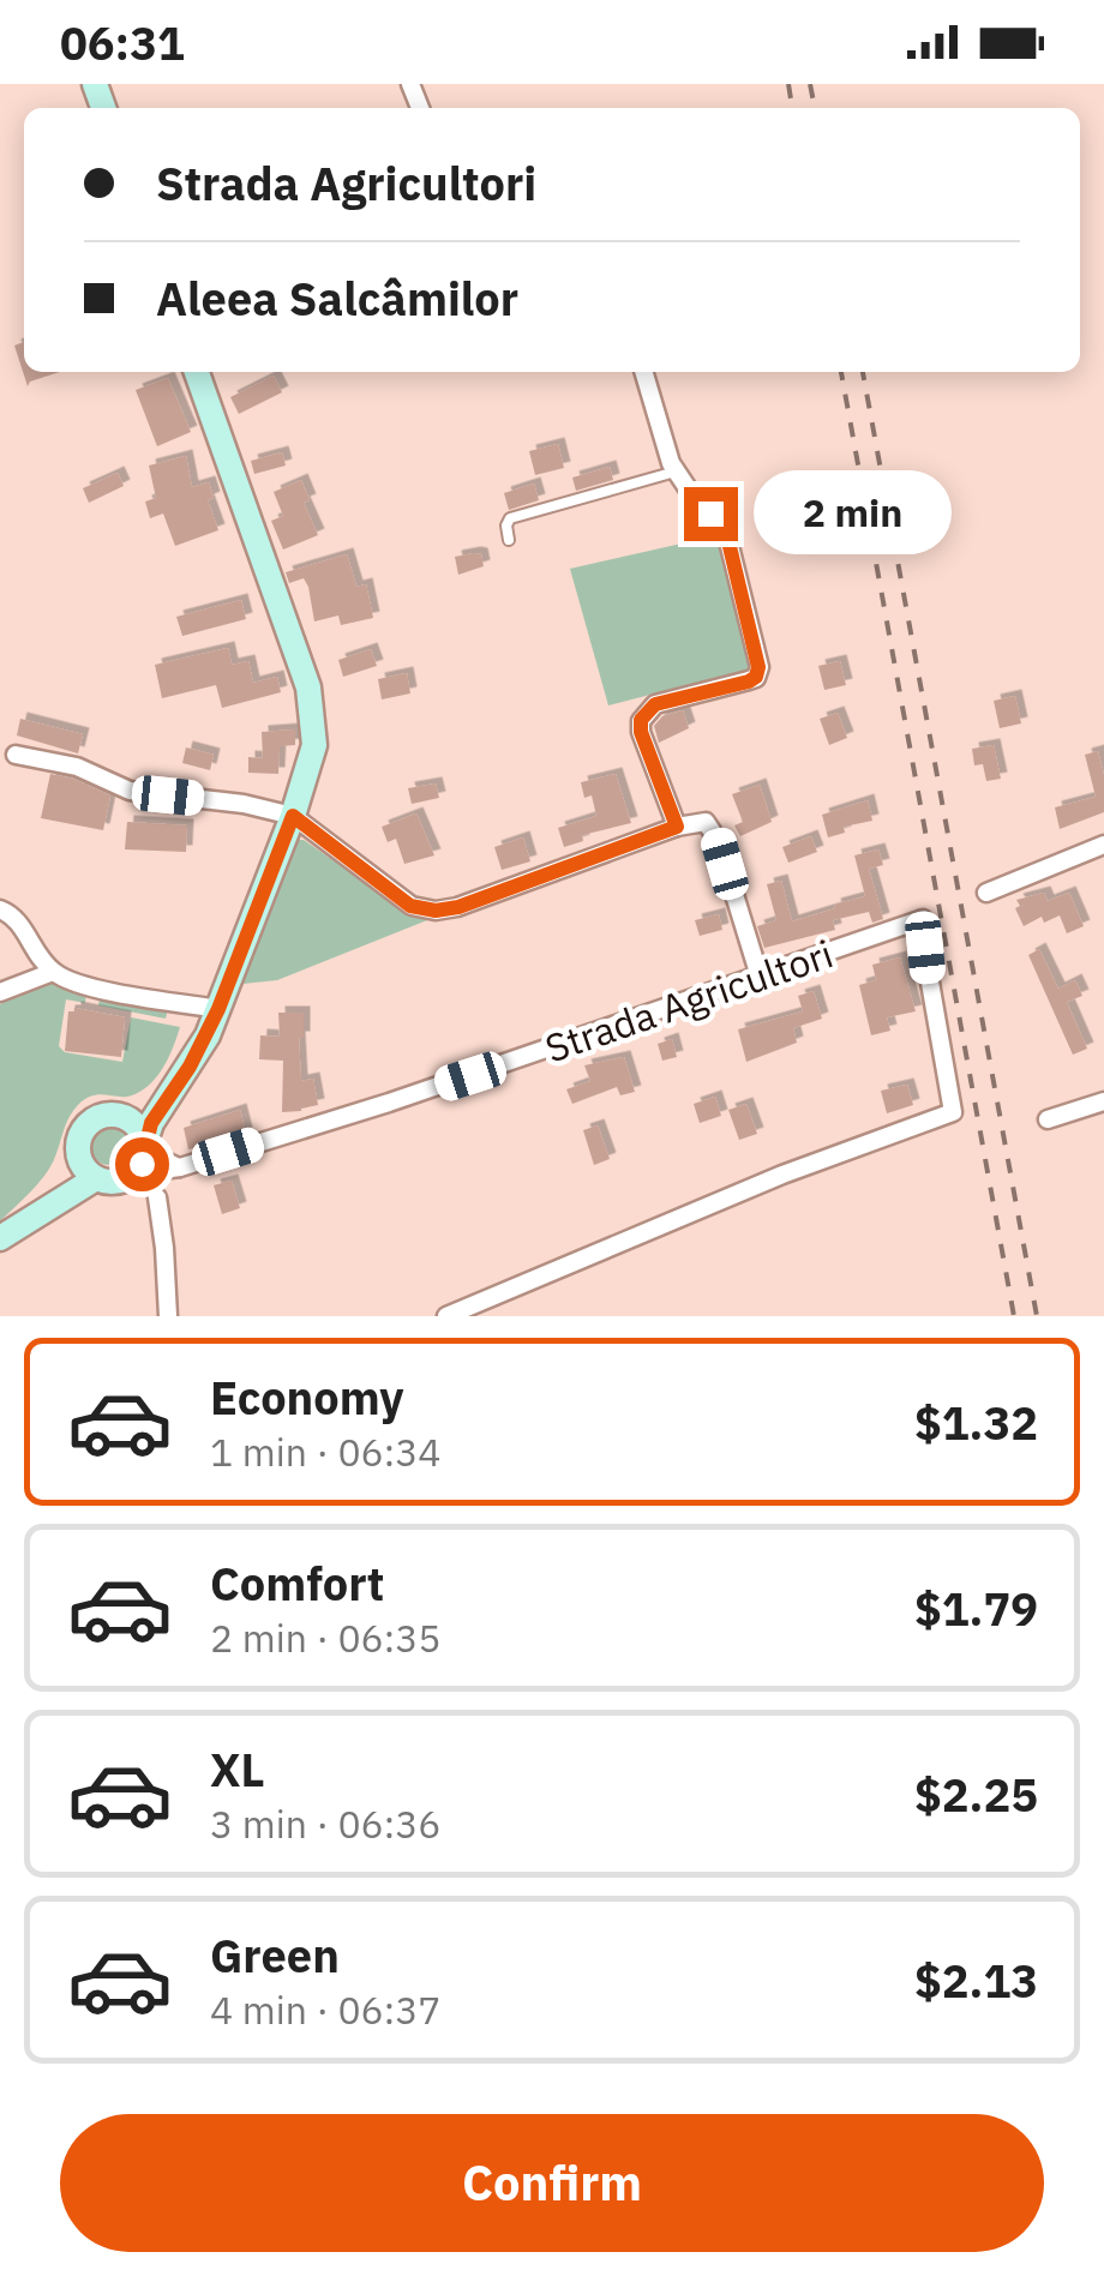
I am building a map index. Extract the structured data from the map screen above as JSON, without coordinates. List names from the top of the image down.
{
  "streets": {
    "street": ["Strada Agricultori"]
  },
  "page": {
    "status": "06:31",
    "banner": ["Strada Agricultori", "Aleea Salcâmilor"],
    "bubble": "2 min",
    "list": [
      {
        "name": "Economy",
        "note": "1 min · 06:34",
        "value": "$1.32"
      },
      {
        "name": "Comfort",
        "note": "2 min · 06:35",
        "value": "$1.79"
      },
      {
        "name": "XL",
        "note": "3 min · 06:36",
        "value": "$2.25"
      },
      {
        "name": "Green",
        "note": "4 min · 06:37",
        "value": "$2.13"
      }
    ],
    "buttons": "Confirm"
  }
}
